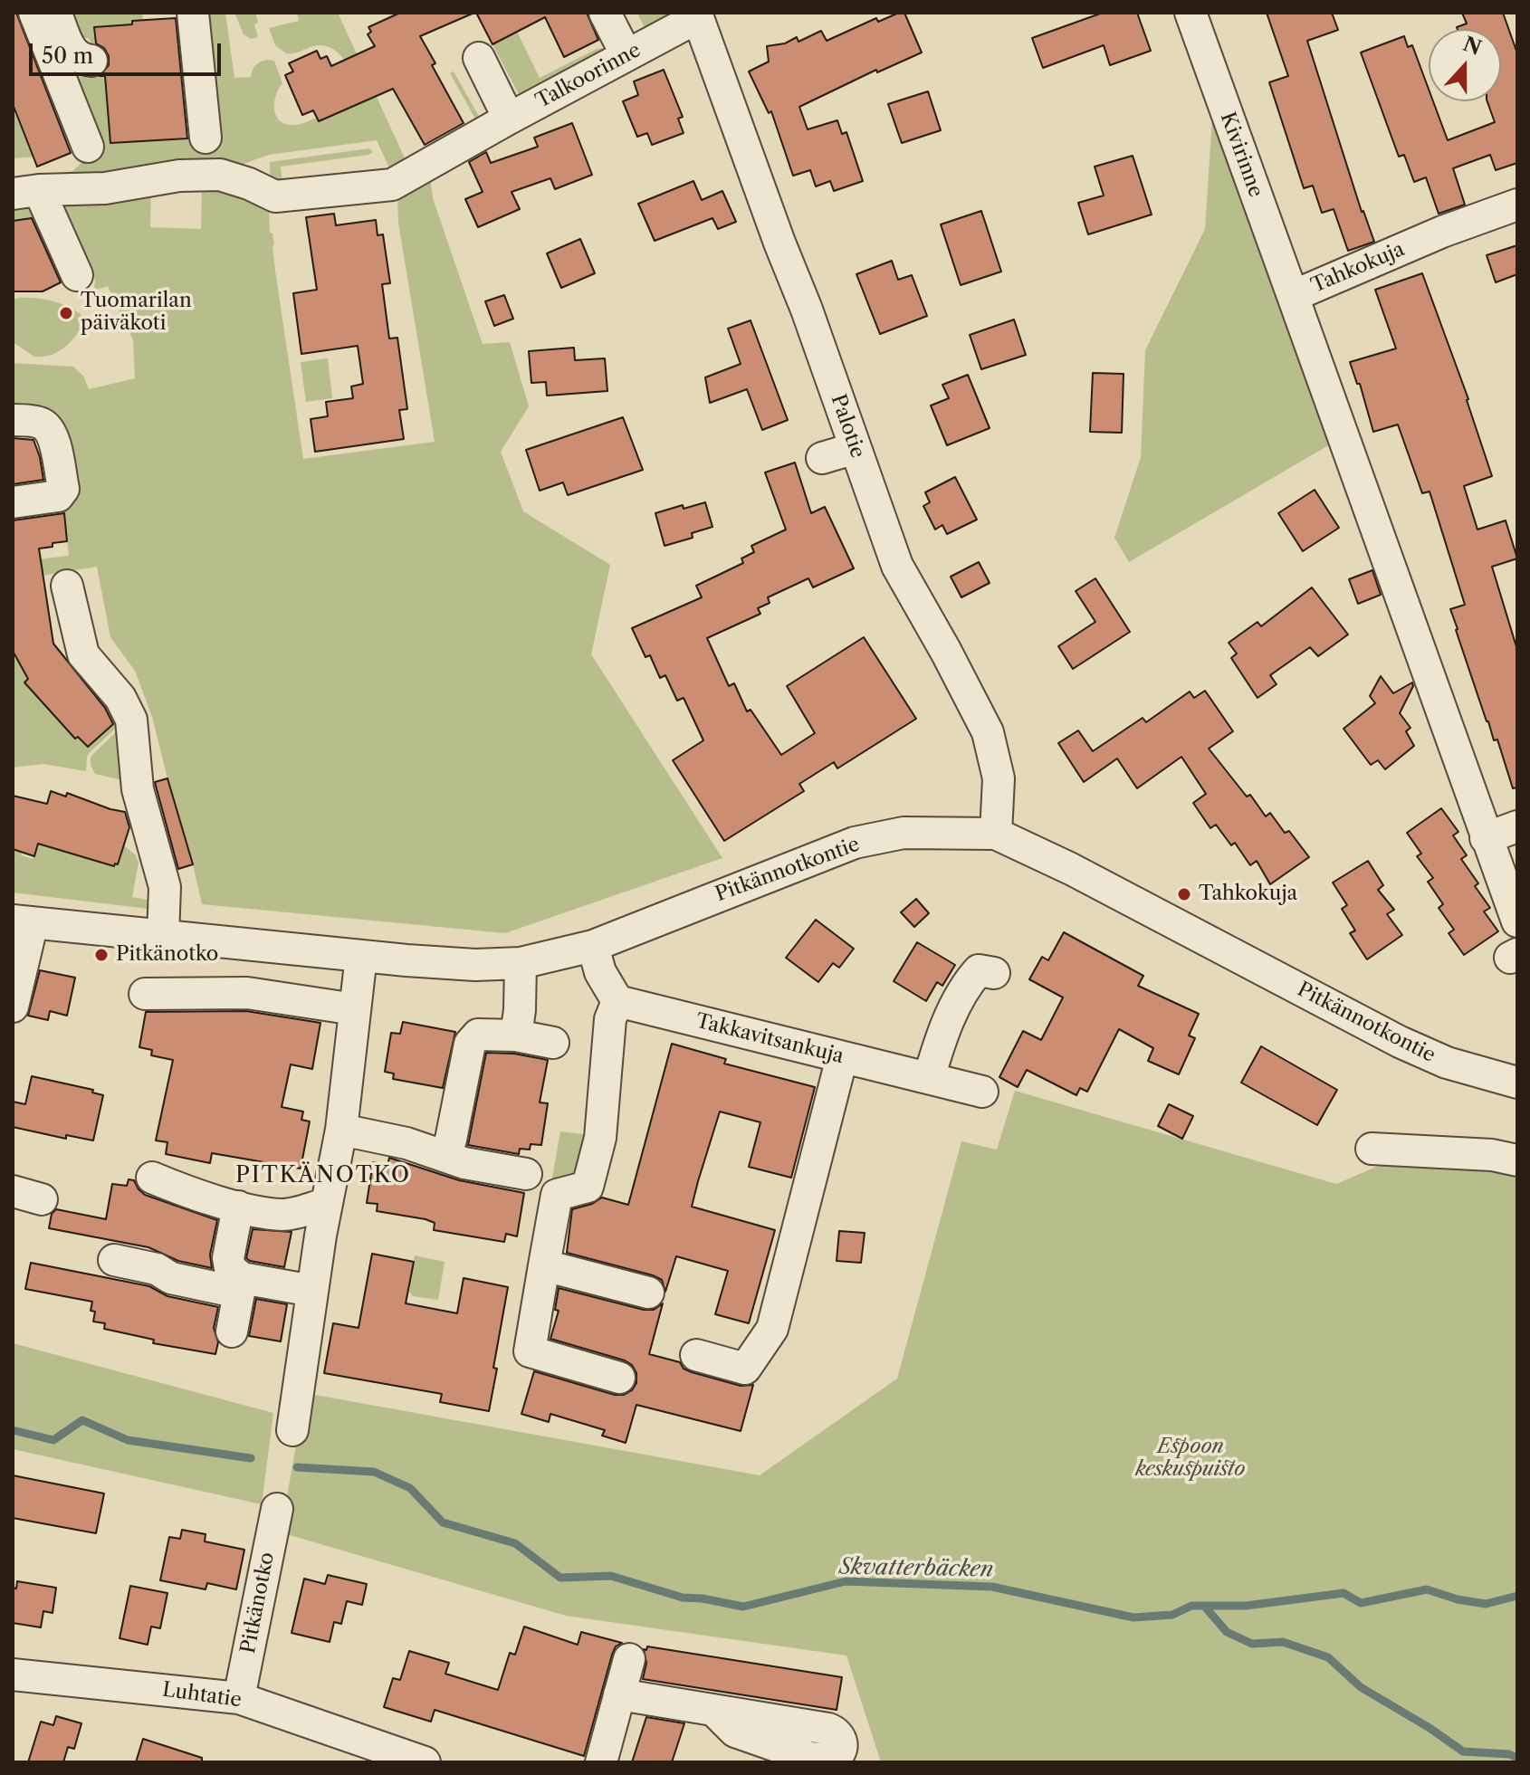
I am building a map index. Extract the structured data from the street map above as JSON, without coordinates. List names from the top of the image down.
{
  "streets": {
    "street": [
      "Talkoorinne",
      "Kivirinne",
      "Tahkokuja",
      "Palotie",
      "Pitkännotkontie",
      "Takkavitsankuja",
      "Pitkänotko",
      "Luhtatie"
    ]
  },
  "crossings": [
    ["Talkoorinne", "Palotie"],
    ["Kivirinne", "Tahkokuja"],
    ["Palotie", "Pitkännotkontie"],
    ["Pitkänotko", "Luhtatie"]
  ],
  "districts": ["PITKÄNOTKO"],
  "water": ["Skvatterbäcken"],
  "parks": ["Espoon keskuspuisto"],
  "places": ["Tuomarilan päiväkoti", "Tahkokuja", "Pitkänotko"],
  "scale_bar": "50 m",
  "north": "top"
}
